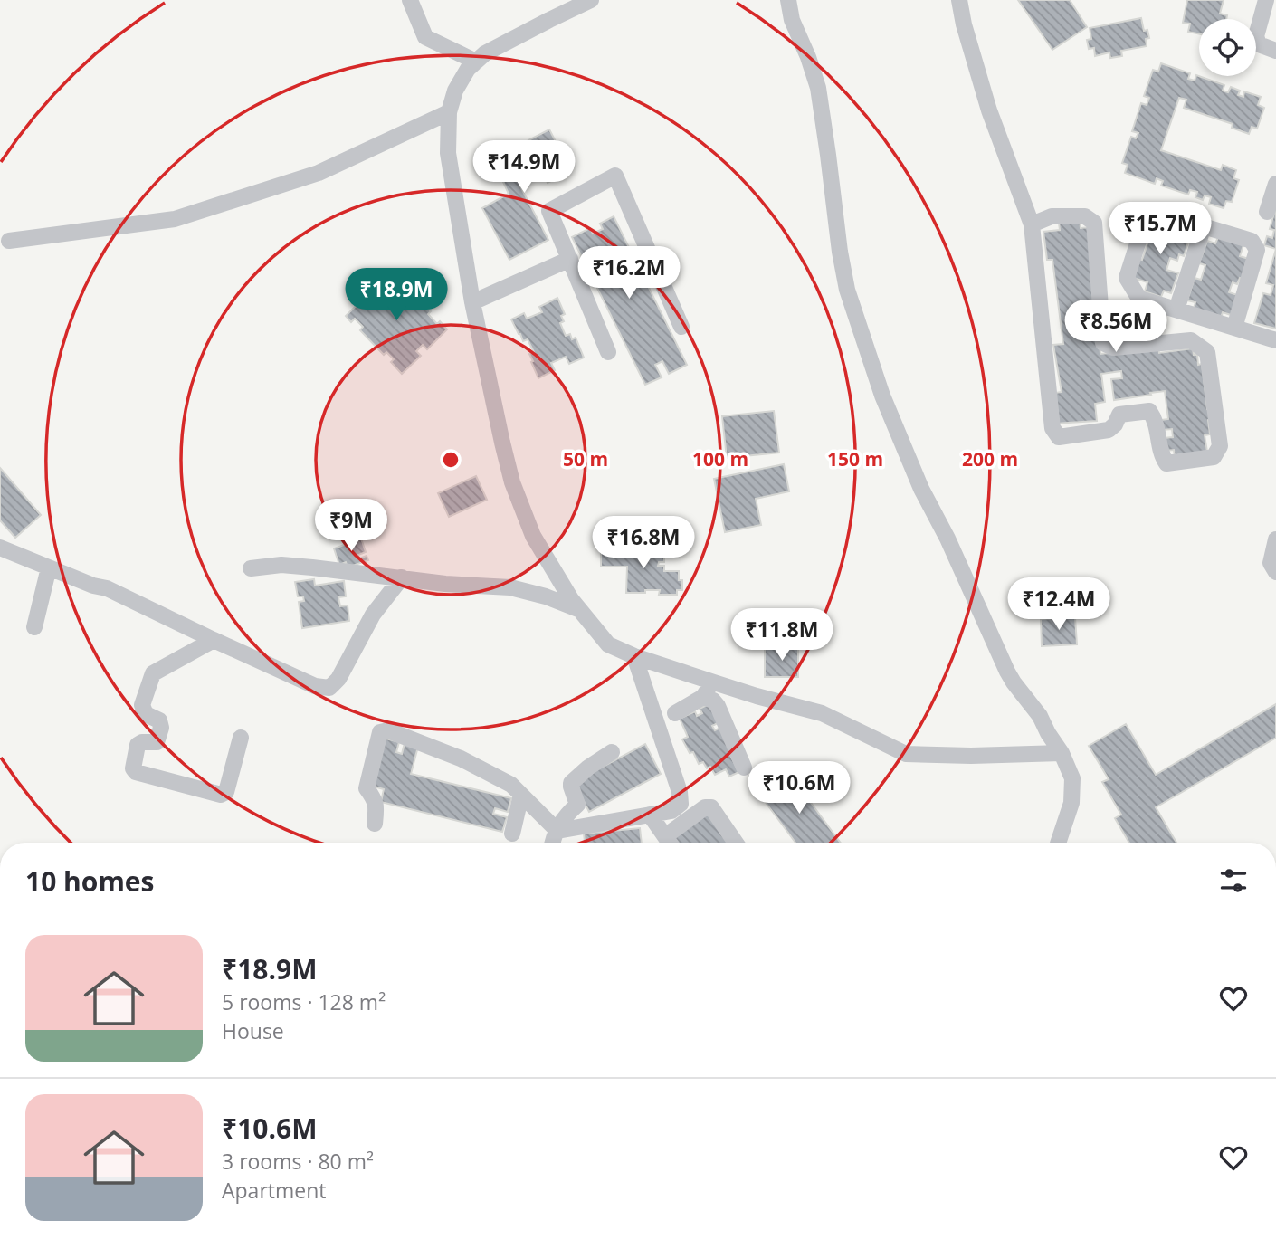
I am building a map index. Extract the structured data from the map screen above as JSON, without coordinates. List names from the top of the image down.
{
  "page": {
    "price": [
      "₹14.9M",
      "₹15.7M",
      "₹16.2M",
      "₹18.9M",
      "₹8.56M",
      "₹9M",
      "₹16.8M",
      "₹12.4M",
      "₹11.8M",
      "₹10.6M"
    ],
    "heading": "10 homes",
    "list": [
      {
        "name": "₹18.9M",
        "note": "5 rooms · 128 m² · House"
      },
      {
        "name": "₹10.6M",
        "note": "3 rooms · 80 m² · Apartment"
      }
    ]
  },
  "rings": [
    "50 m",
    "100 m",
    "150 m",
    "200 m"
  ]
}
